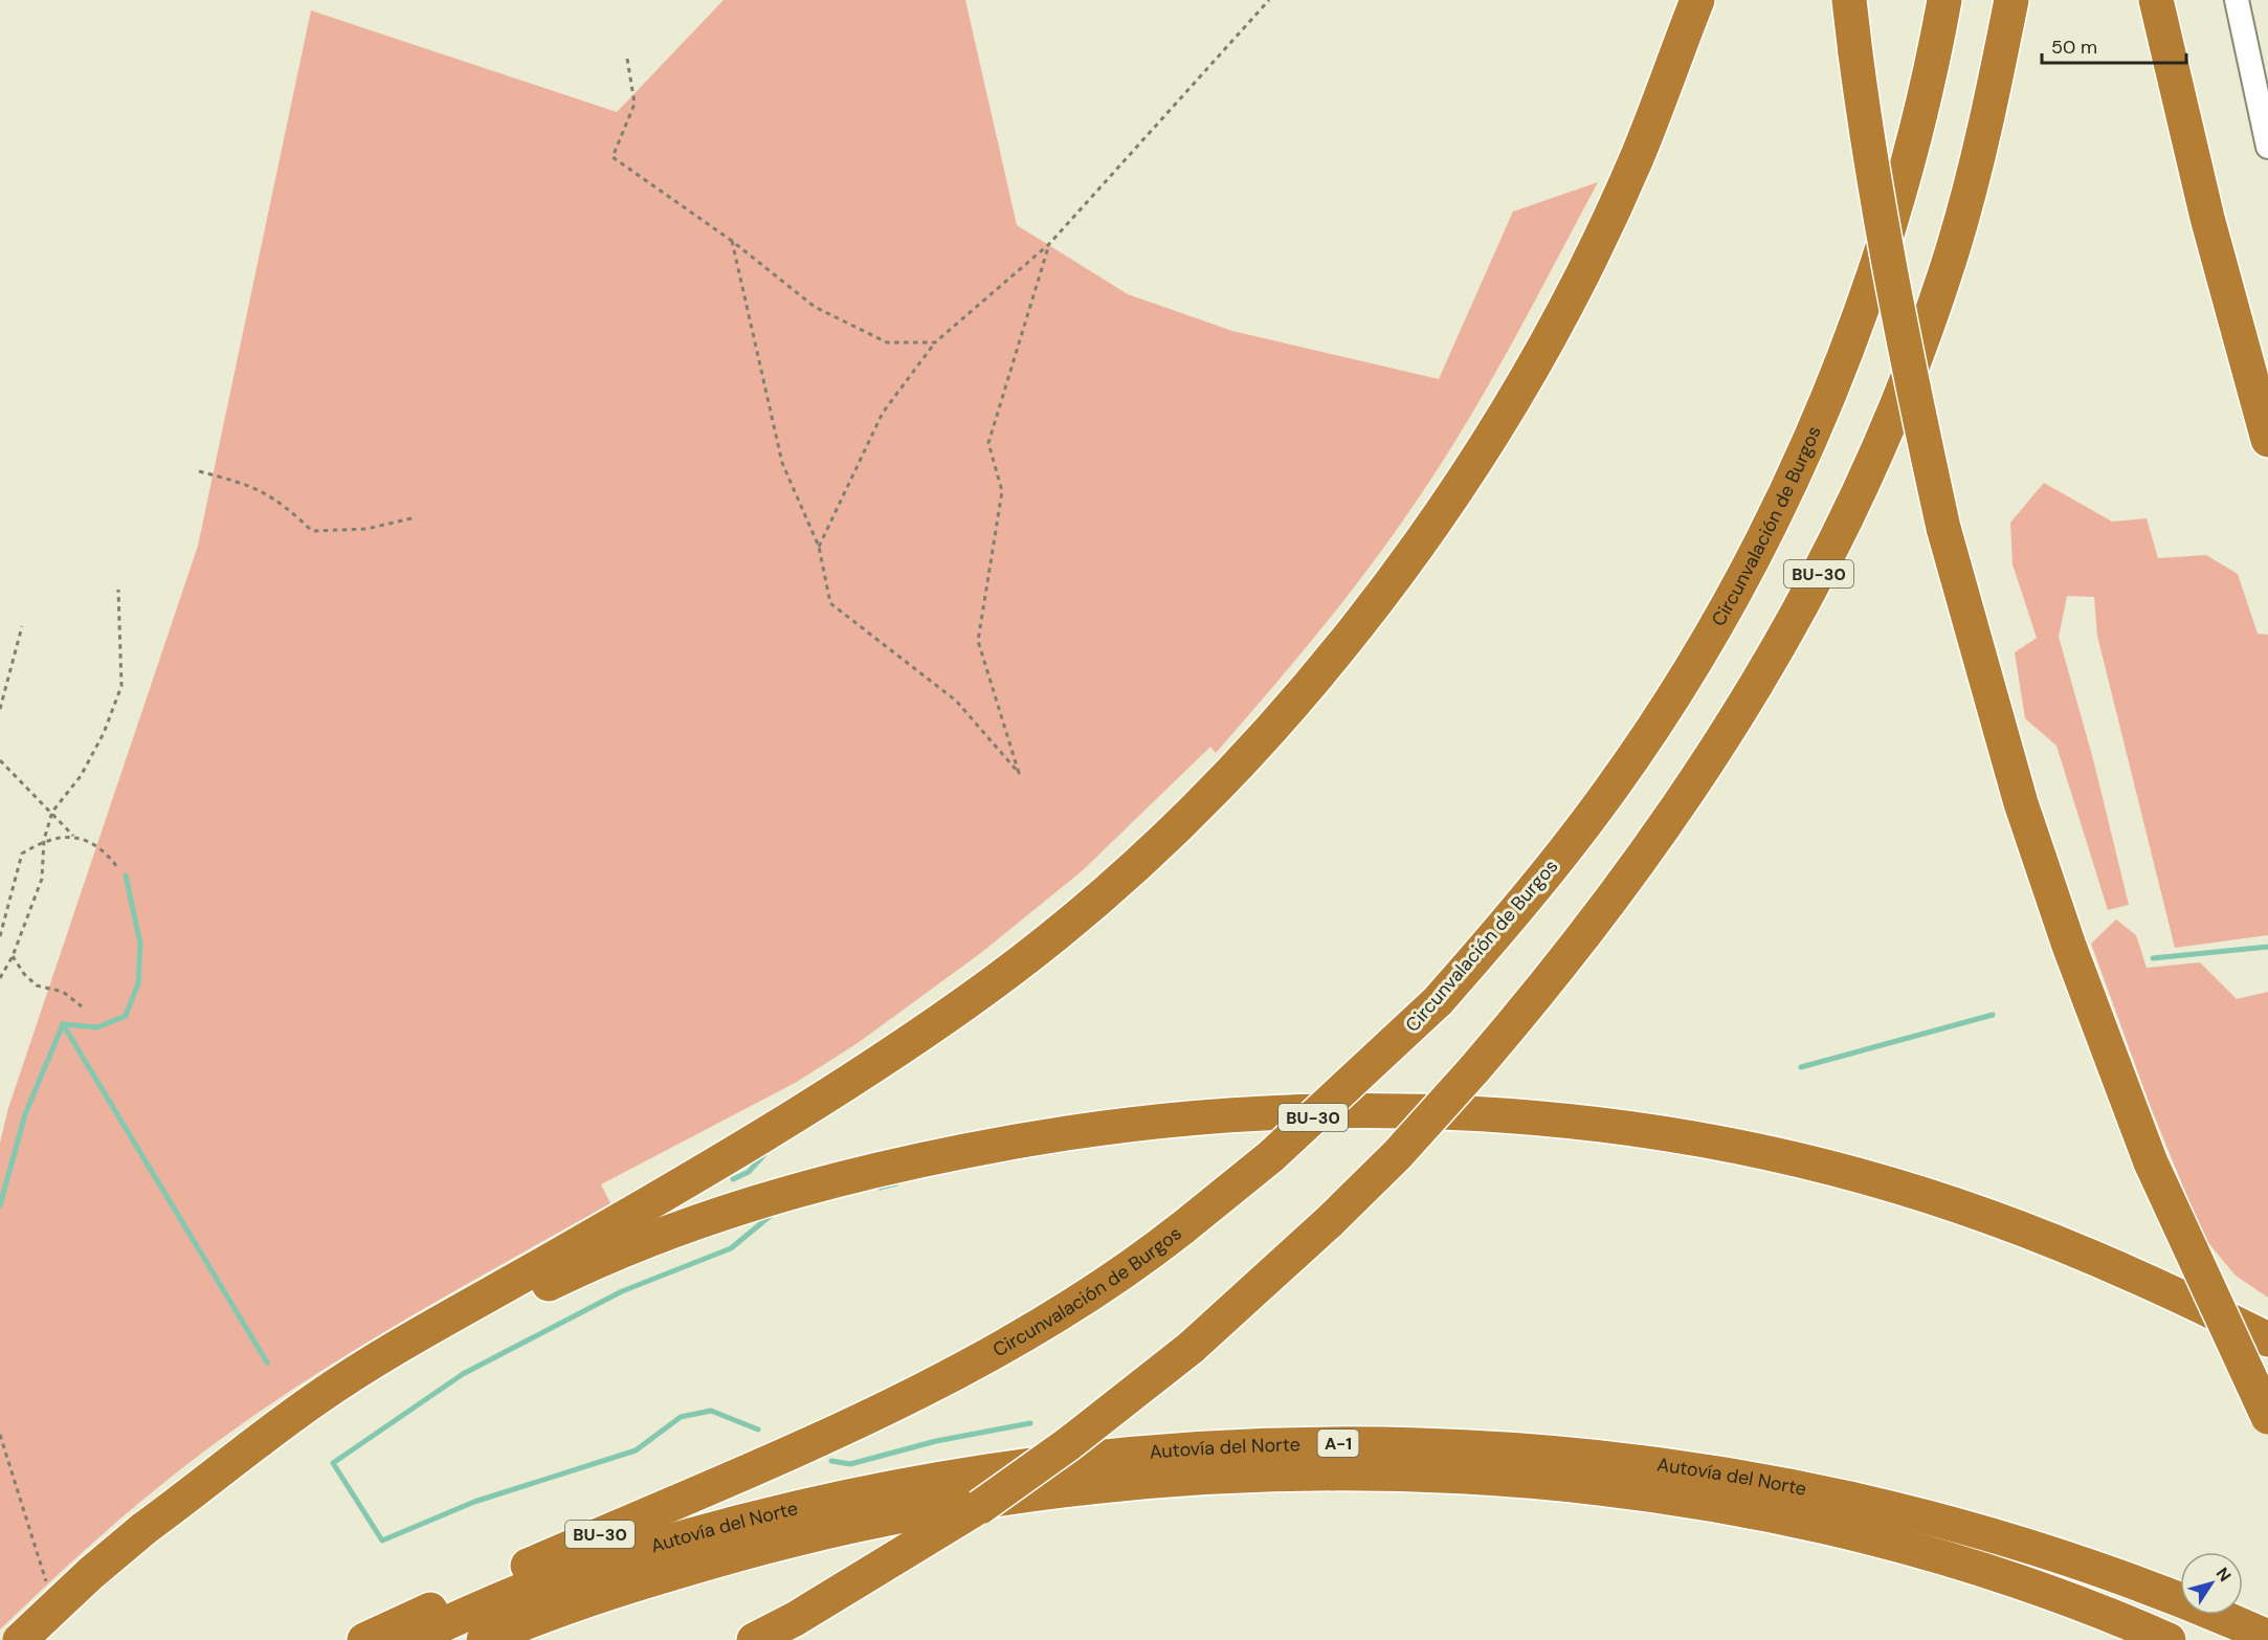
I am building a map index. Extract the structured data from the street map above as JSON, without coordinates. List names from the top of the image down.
{
  "streets": {
    "highway": [
      "Circunvalación de Burgos",
      "BU-30",
      "A-1",
      "Autovía del Norte"
    ]
  },
  "scale_bar": "50 m",
  "north": "top right"
}
